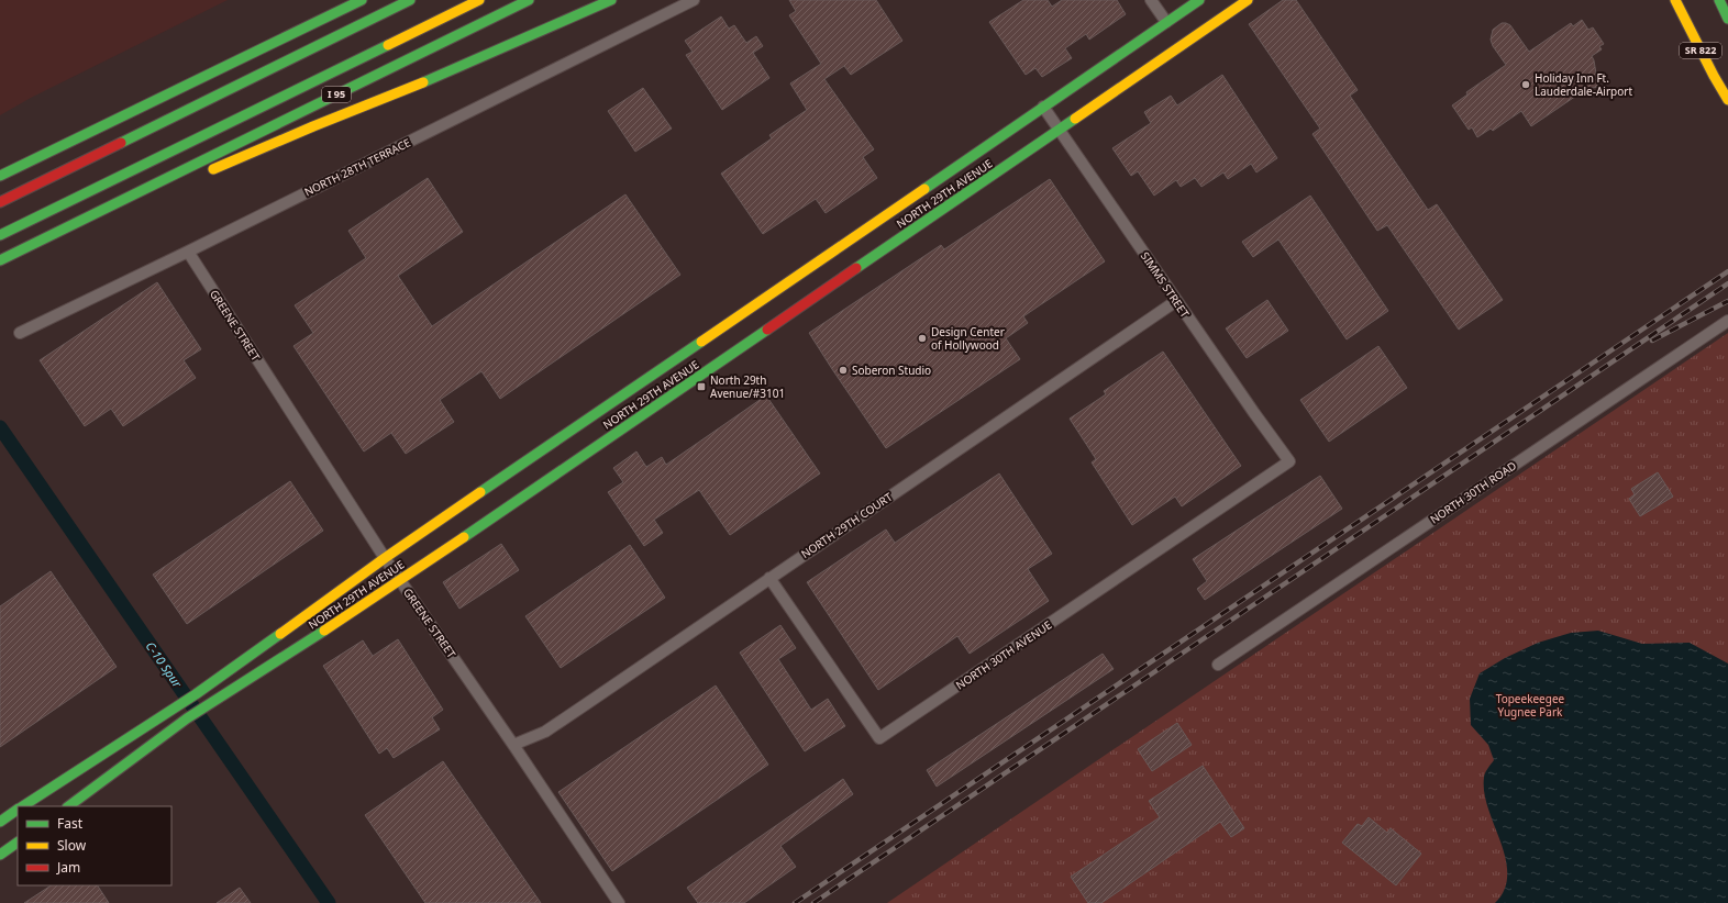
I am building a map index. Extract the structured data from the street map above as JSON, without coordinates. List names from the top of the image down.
{
  "streets": {
    "main road": ["SR 822", "I 95", "NORTH 29TH AVENUE"],
    "street": [
      "NORTH 28TH TERRACE",
      "SIMMS STREET",
      "GREENE STREET",
      "NORTH 30TH ROAD",
      "NORTH 29TH COURT",
      "NORTH 30TH AVENUE"
    ]
  },
  "crossings": [
    ["NORTH 28TH TERRACE", "GREENE STREET"],
    ["NORTH 29TH AVENUE", "SIMMS STREET"],
    ["NORTH 29TH AVENUE", "GREENE STREET"],
    ["SIMMS STREET", "NORTH 29TH COURT"],
    ["SIMMS STREET", "NORTH 30TH AVENUE"],
    ["GREENE STREET", "NORTH 29TH COURT"],
    ["NORTH 29TH COURT", "NORTH 30TH AVENUE"]
  ],
  "water": ["C-10 Spur"],
  "parks": ["Topeekeegee Yugnee Park"],
  "places": {
    "other": ["Holiday Inn Ft. Lauderdale-Airport", "Design Center of Hollywood", "Soberon Studio"],
    "transit": ["North 29th Avenue/#3101"]
  },
  "legend": ["Fast", "Slow", "Jam"]
}
